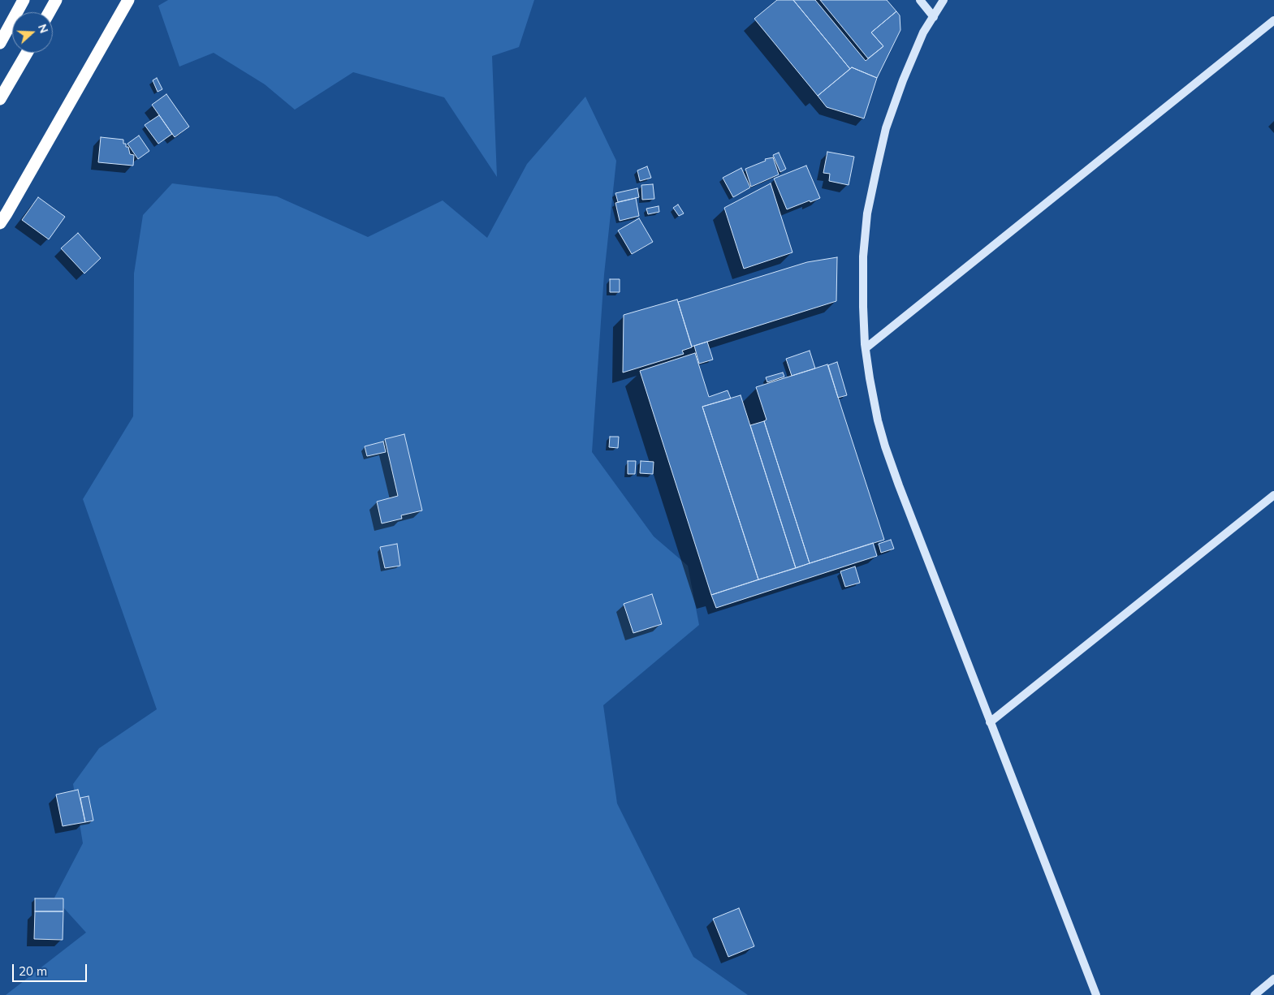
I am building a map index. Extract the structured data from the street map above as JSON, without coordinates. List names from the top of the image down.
{
  "scale_bar": "20 m",
  "north": "right"
}
